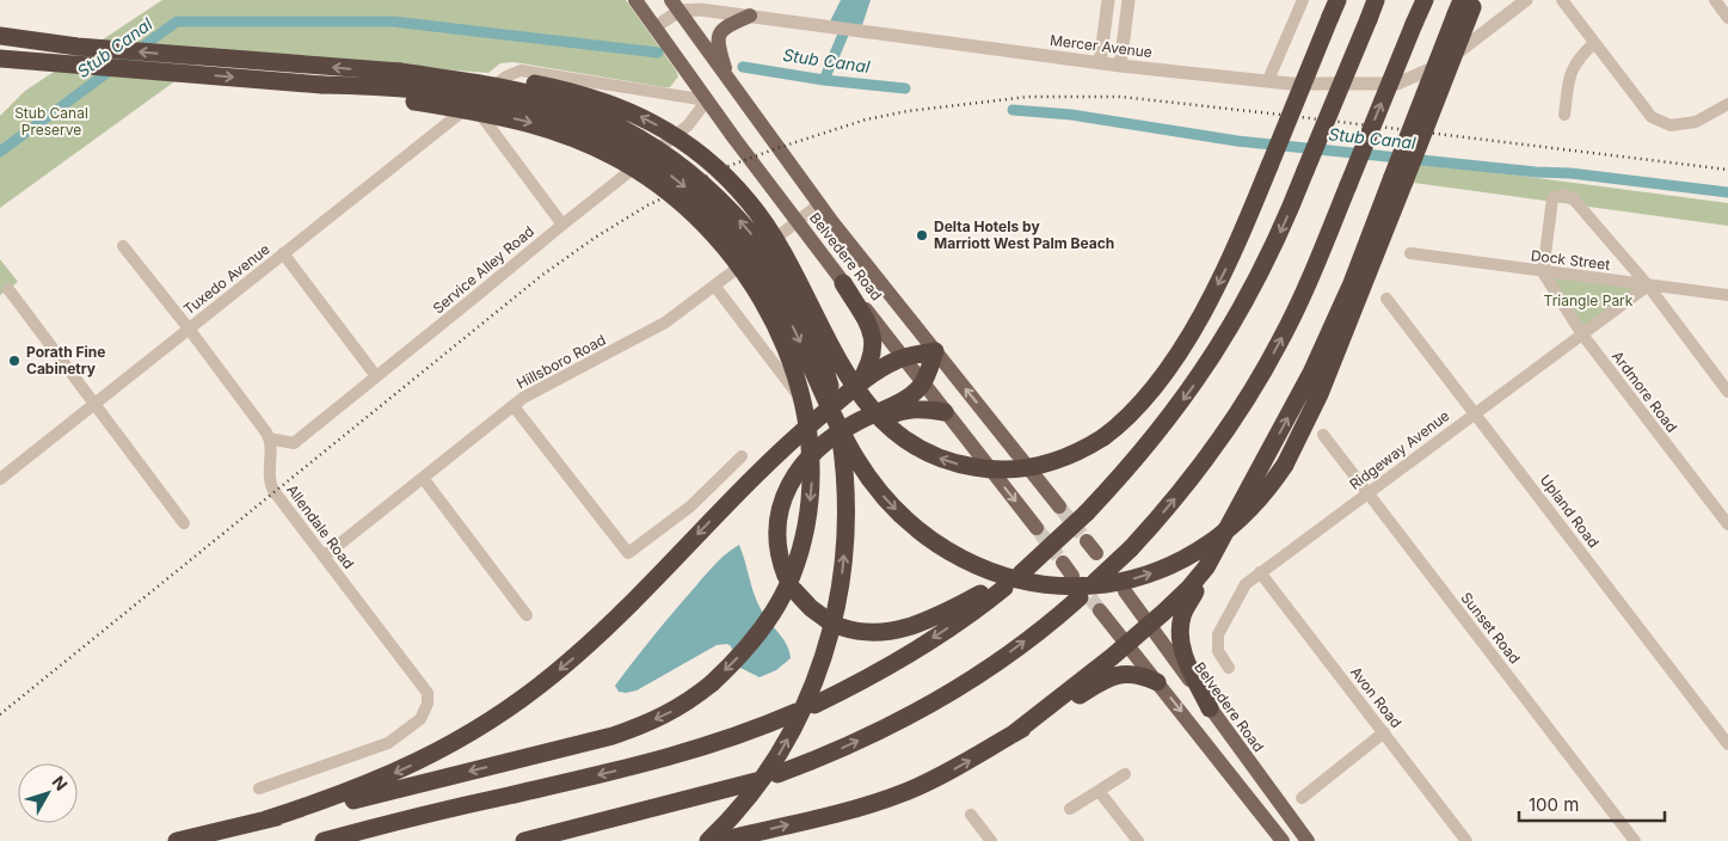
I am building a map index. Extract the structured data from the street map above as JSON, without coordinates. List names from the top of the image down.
{
  "streets": {
    "main road": ["Belvedere Road"],
    "street": [
      "Mercer Avenue",
      "Dock Street",
      "Service Alley Road",
      "Tuxedo Avenue",
      "Hillsboro Road",
      "Ardmore Road",
      "Ridgeway Avenue",
      "Upland Road",
      "Allendale Road",
      "Sunset Road",
      "Avon Road"
    ]
  },
  "crossings": [
    ["Mercer Avenue", "Belvedere Road"],
    ["Belvedere Road", "Service Alley Road"],
    ["Belvedere Road", "Tuxedo Avenue"],
    ["Belvedere Road", "Hillsboro Road"],
    ["Dock Street", "Ardmore Road"],
    ["Dock Street", "Ridgeway Avenue"],
    ["Service Alley Road", "Tuxedo Avenue"],
    ["Service Alley Road", "Allendale Road"],
    ["Hillsboro Road", "Allendale Road"],
    ["Ardmore Road", "Ridgeway Avenue"],
    ["Ridgeway Avenue", "Upland Road"],
    ["Ridgeway Avenue", "Sunset Road"],
    ["Ridgeway Avenue", "Avon Road"]
  ],
  "water": ["Stub Canal"],
  "parks": ["Stub Canal Preserve", "Triangle Park"],
  "places": ["Delta Hotels by Marriott West Palm Beach", "Porath Fine Cabinetry"],
  "scale_bar": "100 m",
  "north": "top right"
}
